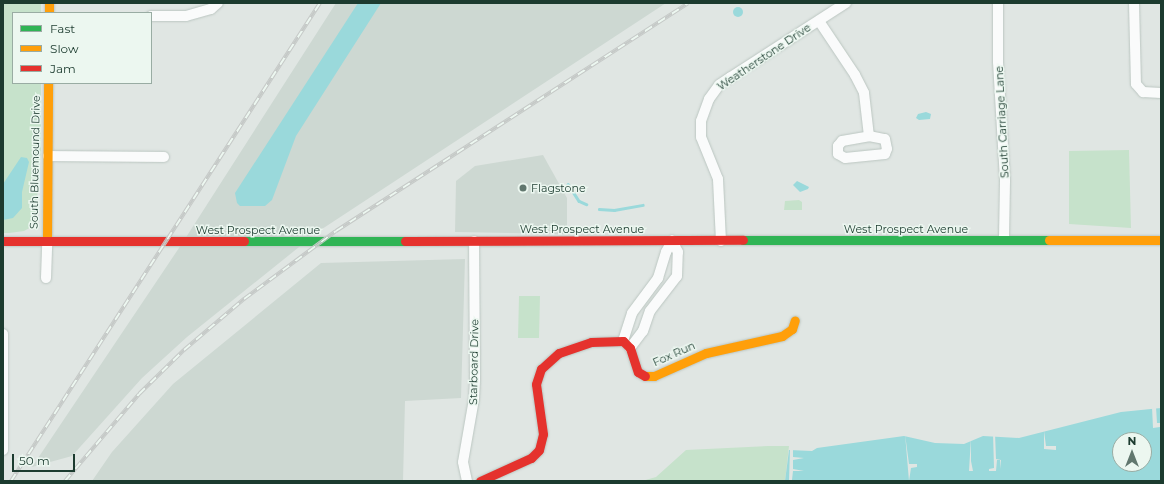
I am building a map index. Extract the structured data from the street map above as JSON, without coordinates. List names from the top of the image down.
{
  "streets": {
    "main road": ["South Bluemound Drive", "West Prospect Avenue", "Fox Run"],
    "street": ["Weatherstone Drive", "South Carriage Lane", "Starboard Drive"]
  },
  "crossings": [
    ["Weatherstone Drive", "West Prospect Avenue"],
    ["South Carriage Lane", "West Prospect Avenue"],
    ["South Bluemound Drive", "West Prospect Avenue"],
    ["West Prospect Avenue", "Starboard Drive"]
  ],
  "places": ["Flagstone"],
  "legend": ["Fast", "Slow", "Jam"],
  "scale_bar": "50 m",
  "north": "top"
}
